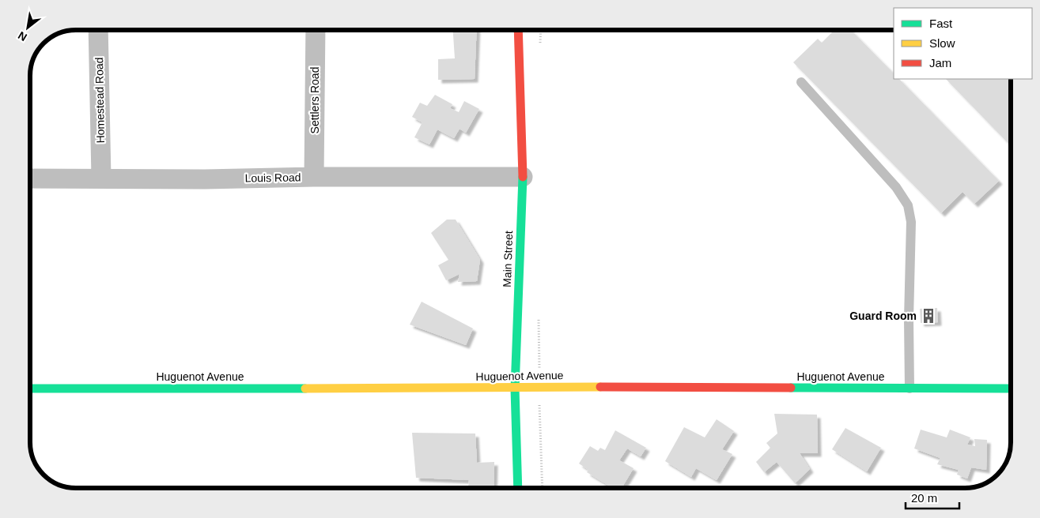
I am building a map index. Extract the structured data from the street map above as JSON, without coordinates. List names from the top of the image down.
{
  "streets": {
    "street": [
      "Homestead Road",
      "Settlers Road",
      "Louis Road",
      "Main Street",
      "Huguenot Avenue"
    ]
  },
  "crossings": [
    ["Homestead Road", "Louis Road"],
    ["Settlers Road", "Louis Road"],
    ["Louis Road", "Main Street"],
    ["Main Street", "Huguenot Avenue"]
  ],
  "places": {
    "building": ["Guard Room"]
  },
  "legend": ["Fast", "Slow", "Jam"],
  "scale_bar": "20 m",
  "north": "bottom left"
}
